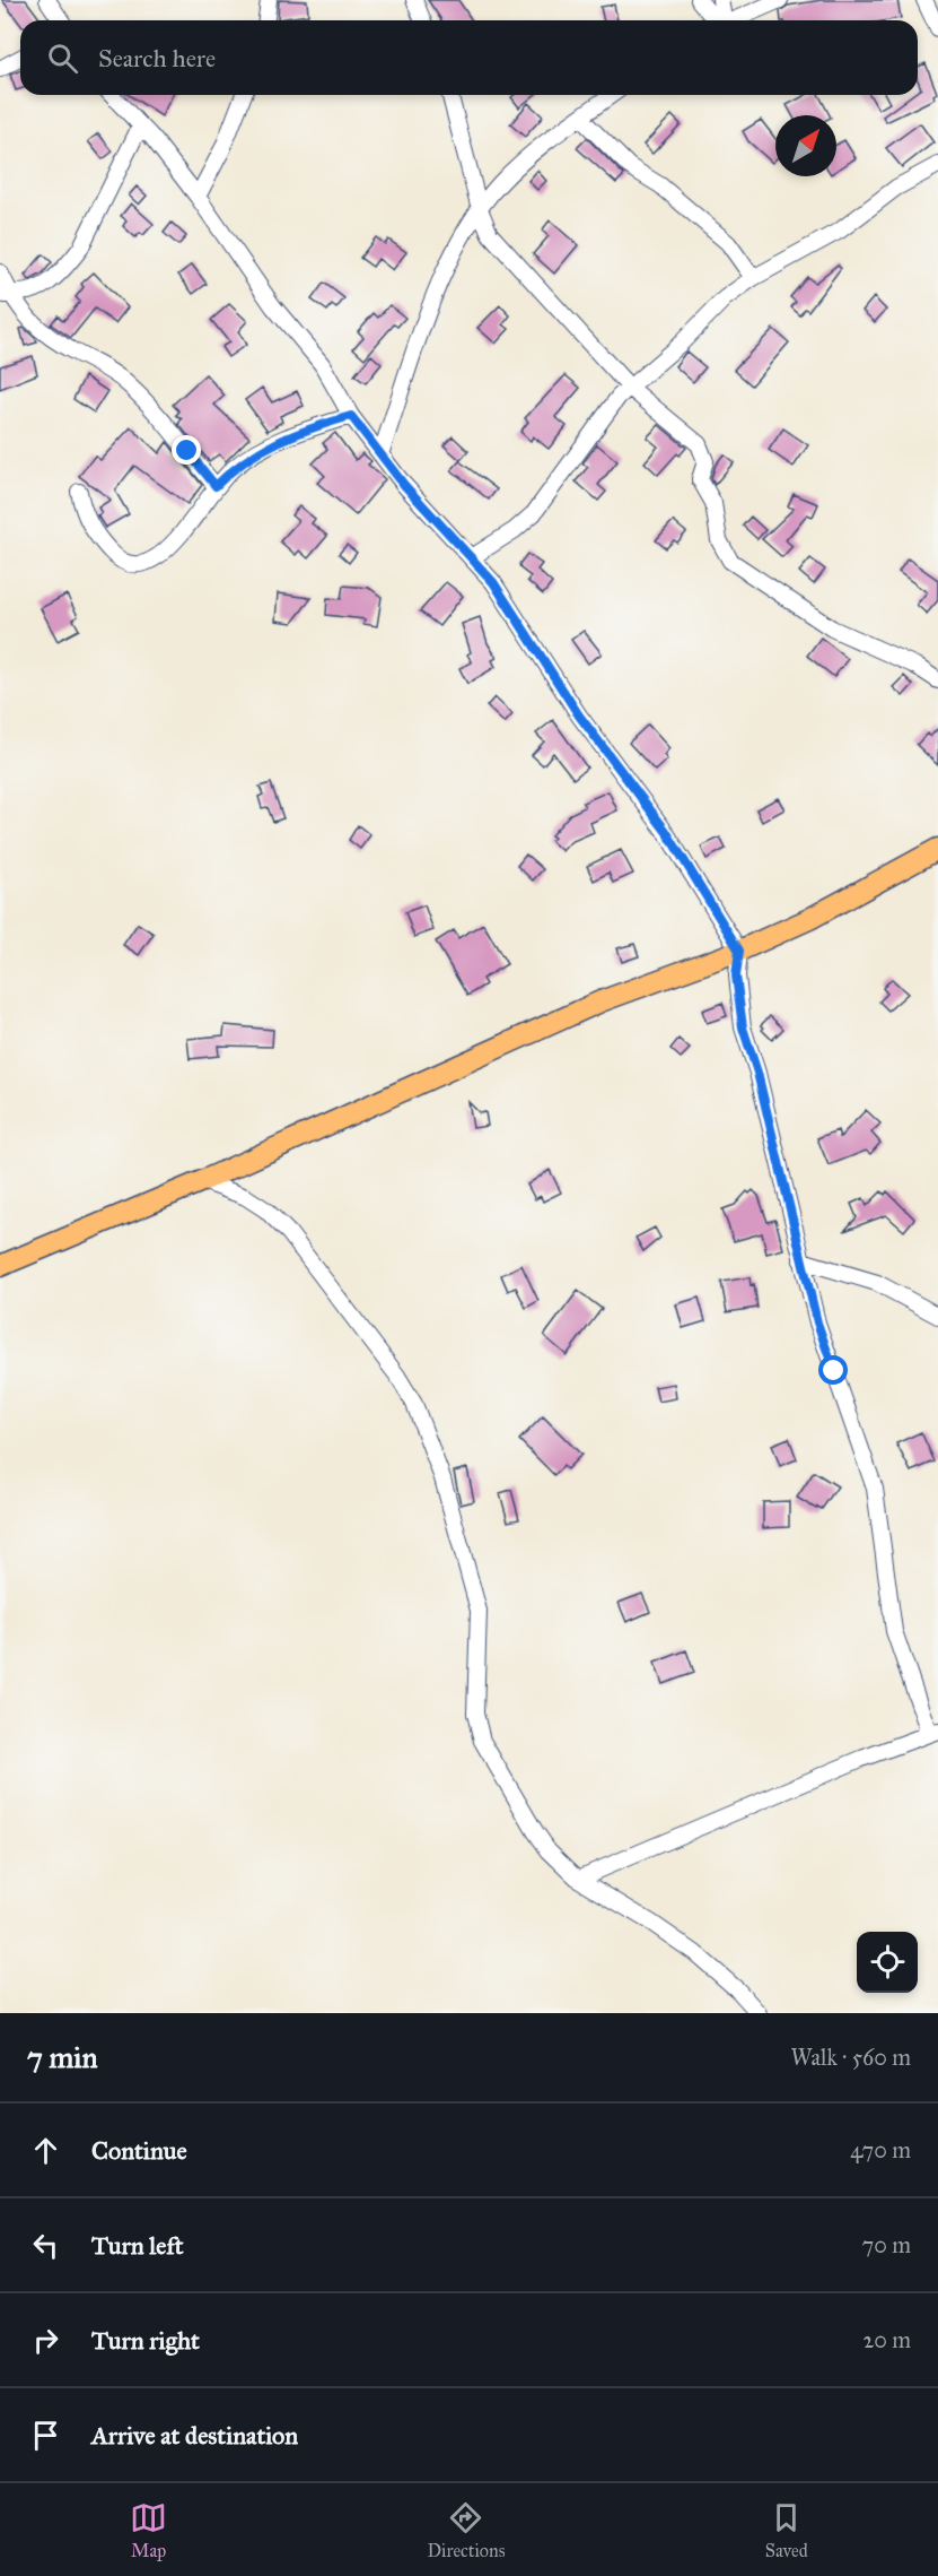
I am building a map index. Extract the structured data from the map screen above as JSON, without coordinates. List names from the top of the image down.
{
  "north": "top right",
  "page": {
    "search": "Search here",
    "heading": ["7 min", "Walk · 560 m"],
    "list": [
      ["Continue", "470 m"],
      ["Turn left", "70 m"],
      ["Turn right", "20 m"],
      "Arrive at destination"
    ],
    "nav": ["Map", "Directions", "Saved"]
  }
}
